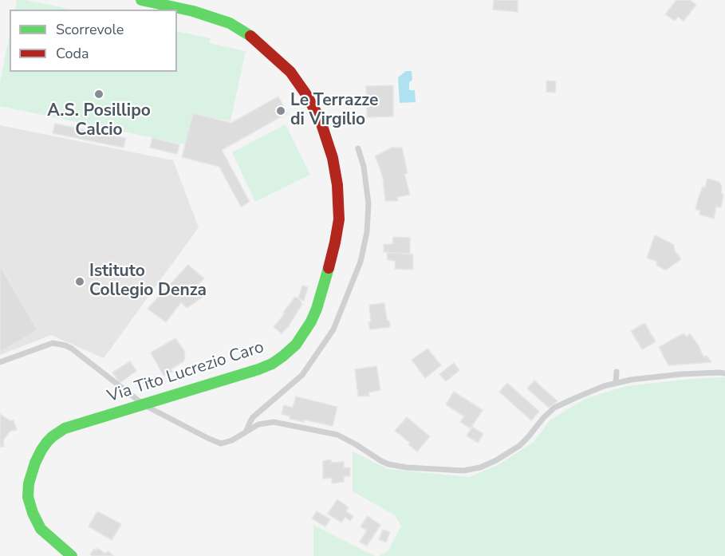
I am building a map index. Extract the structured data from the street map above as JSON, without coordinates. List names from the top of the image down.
{
  "streets": {
    "street": ["Via Tito Lucrezio Caro"]
  },
  "places": ["A.S. Posillipo Calcio", "Le Terrazze di Virgilio", "Istituto Collegio Denza"],
  "legend": ["Scorrevole", "Coda"]
}
